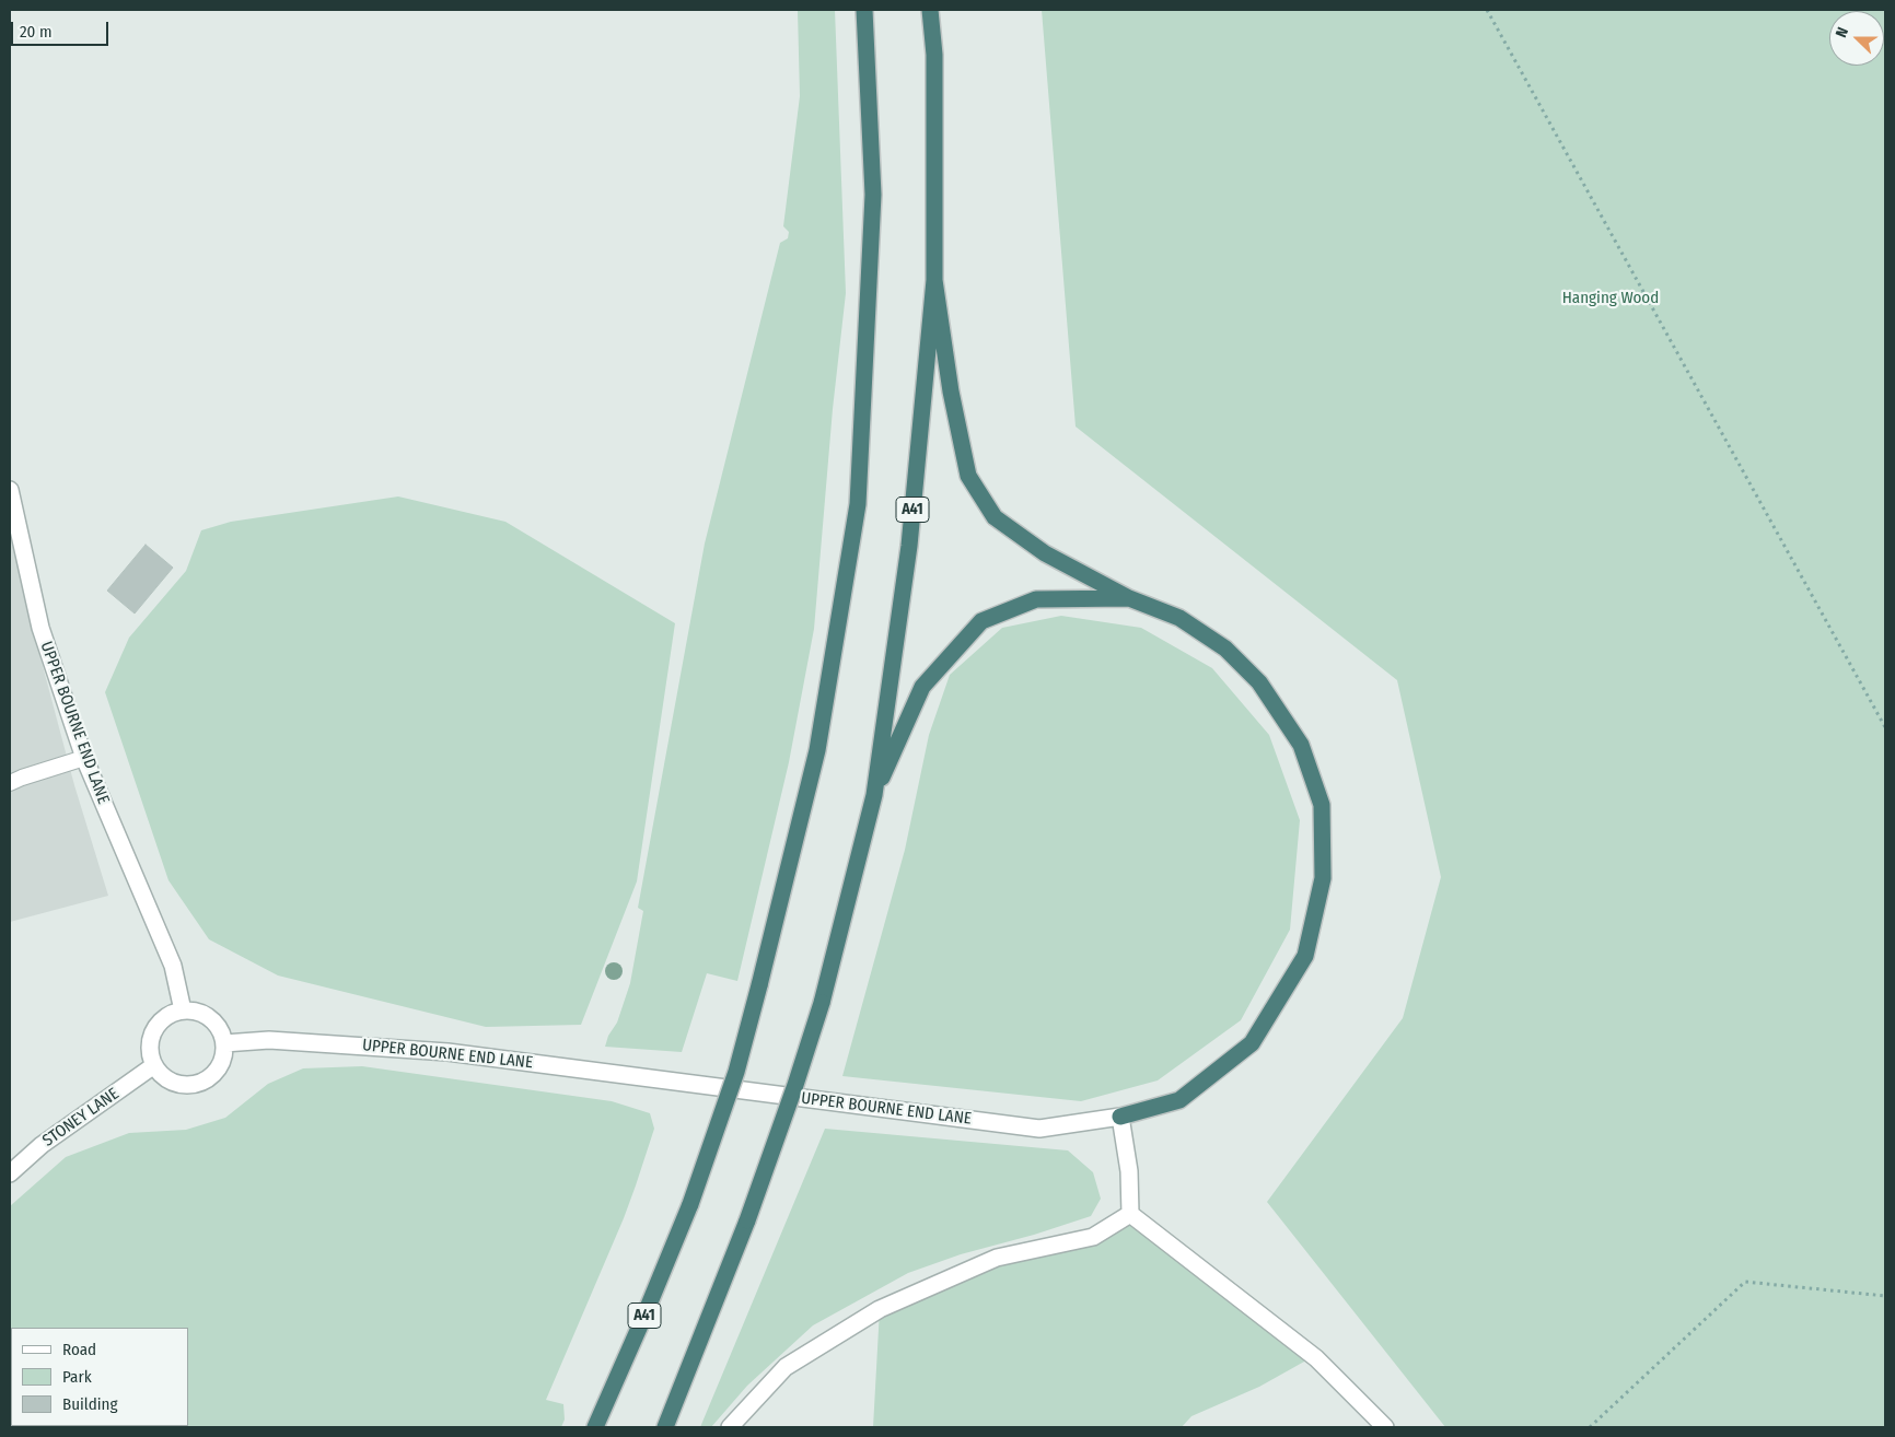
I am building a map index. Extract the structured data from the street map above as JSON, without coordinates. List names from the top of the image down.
{
  "streets": {
    "highway": ["A41"],
    "street": ["UPPER BOURNE END LANE", "STONEY LANE"]
  },
  "crossings": [
    ["UPPER BOURNE END LANE", "STONEY LANE"]
  ],
  "parks": ["Hanging Wood"],
  "legend": ["Road", "Park", "Building"],
  "scale_bar": "20 m",
  "north": "left"
}
